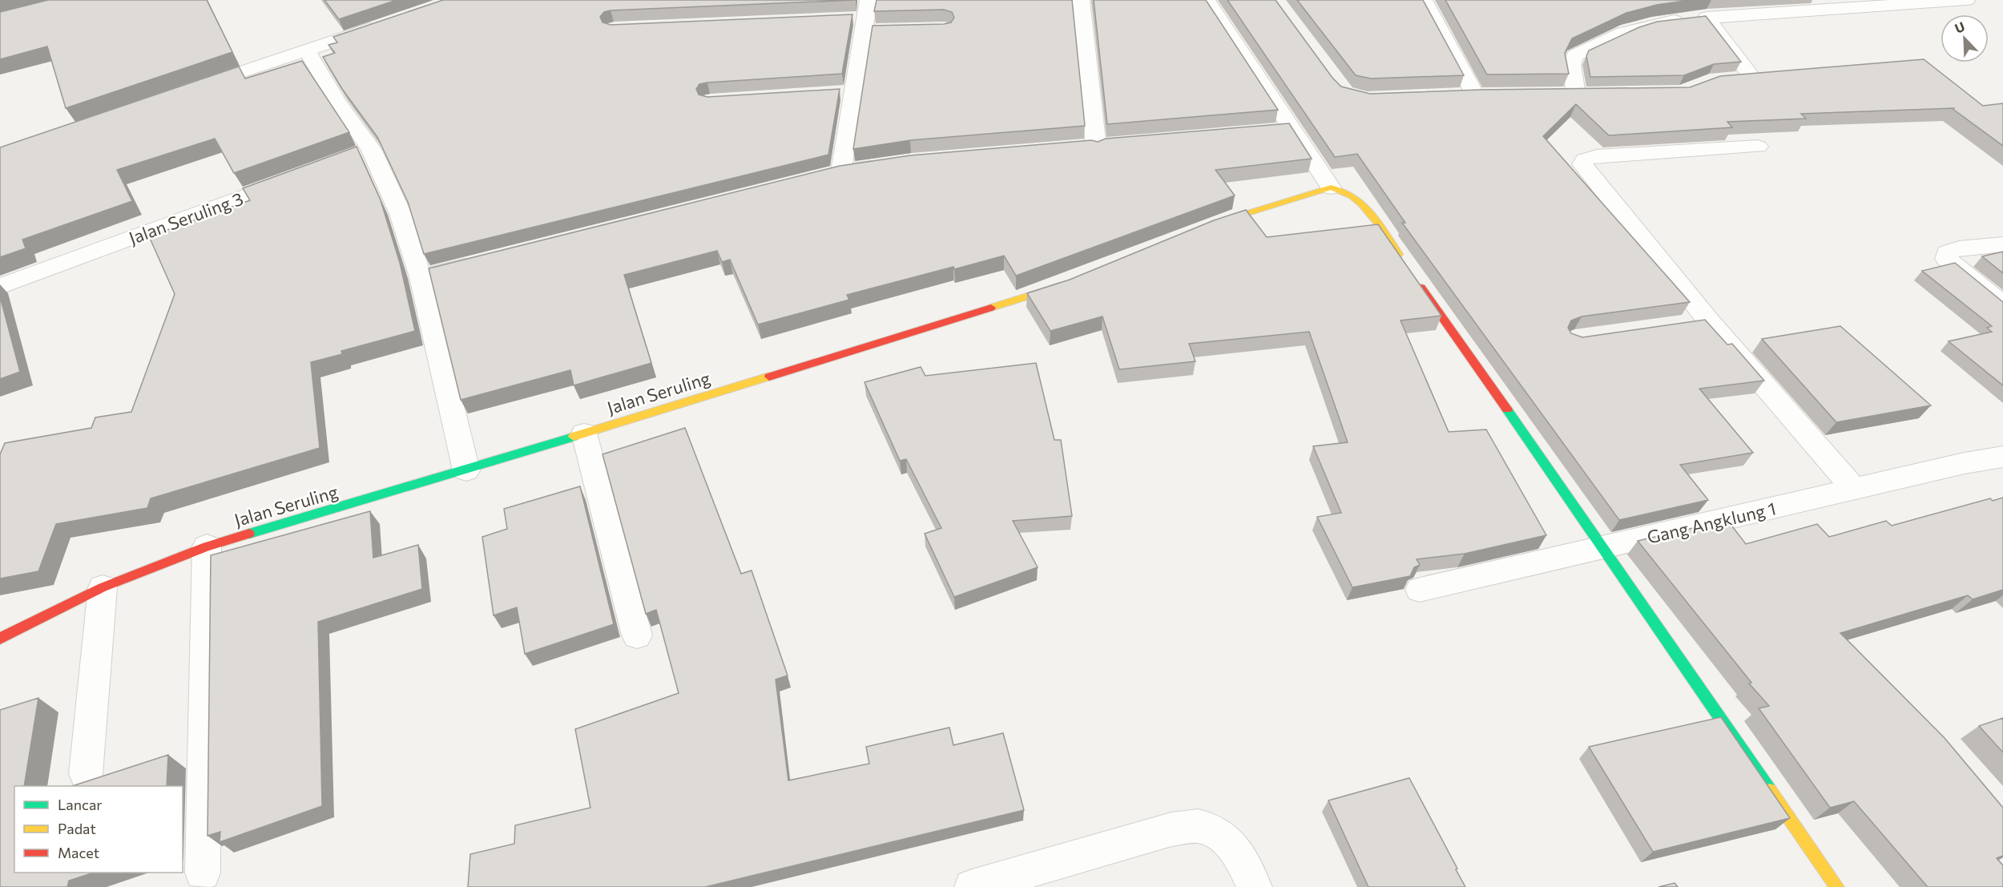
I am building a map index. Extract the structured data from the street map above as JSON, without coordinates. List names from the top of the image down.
{
  "streets": {
    "street": ["Jalan Seruling 3", "Jalan Seruling", "Gang Angklung 1"]
  },
  "legend": ["Lancar", "Padat", "Macet"],
  "north": "top left"
}
